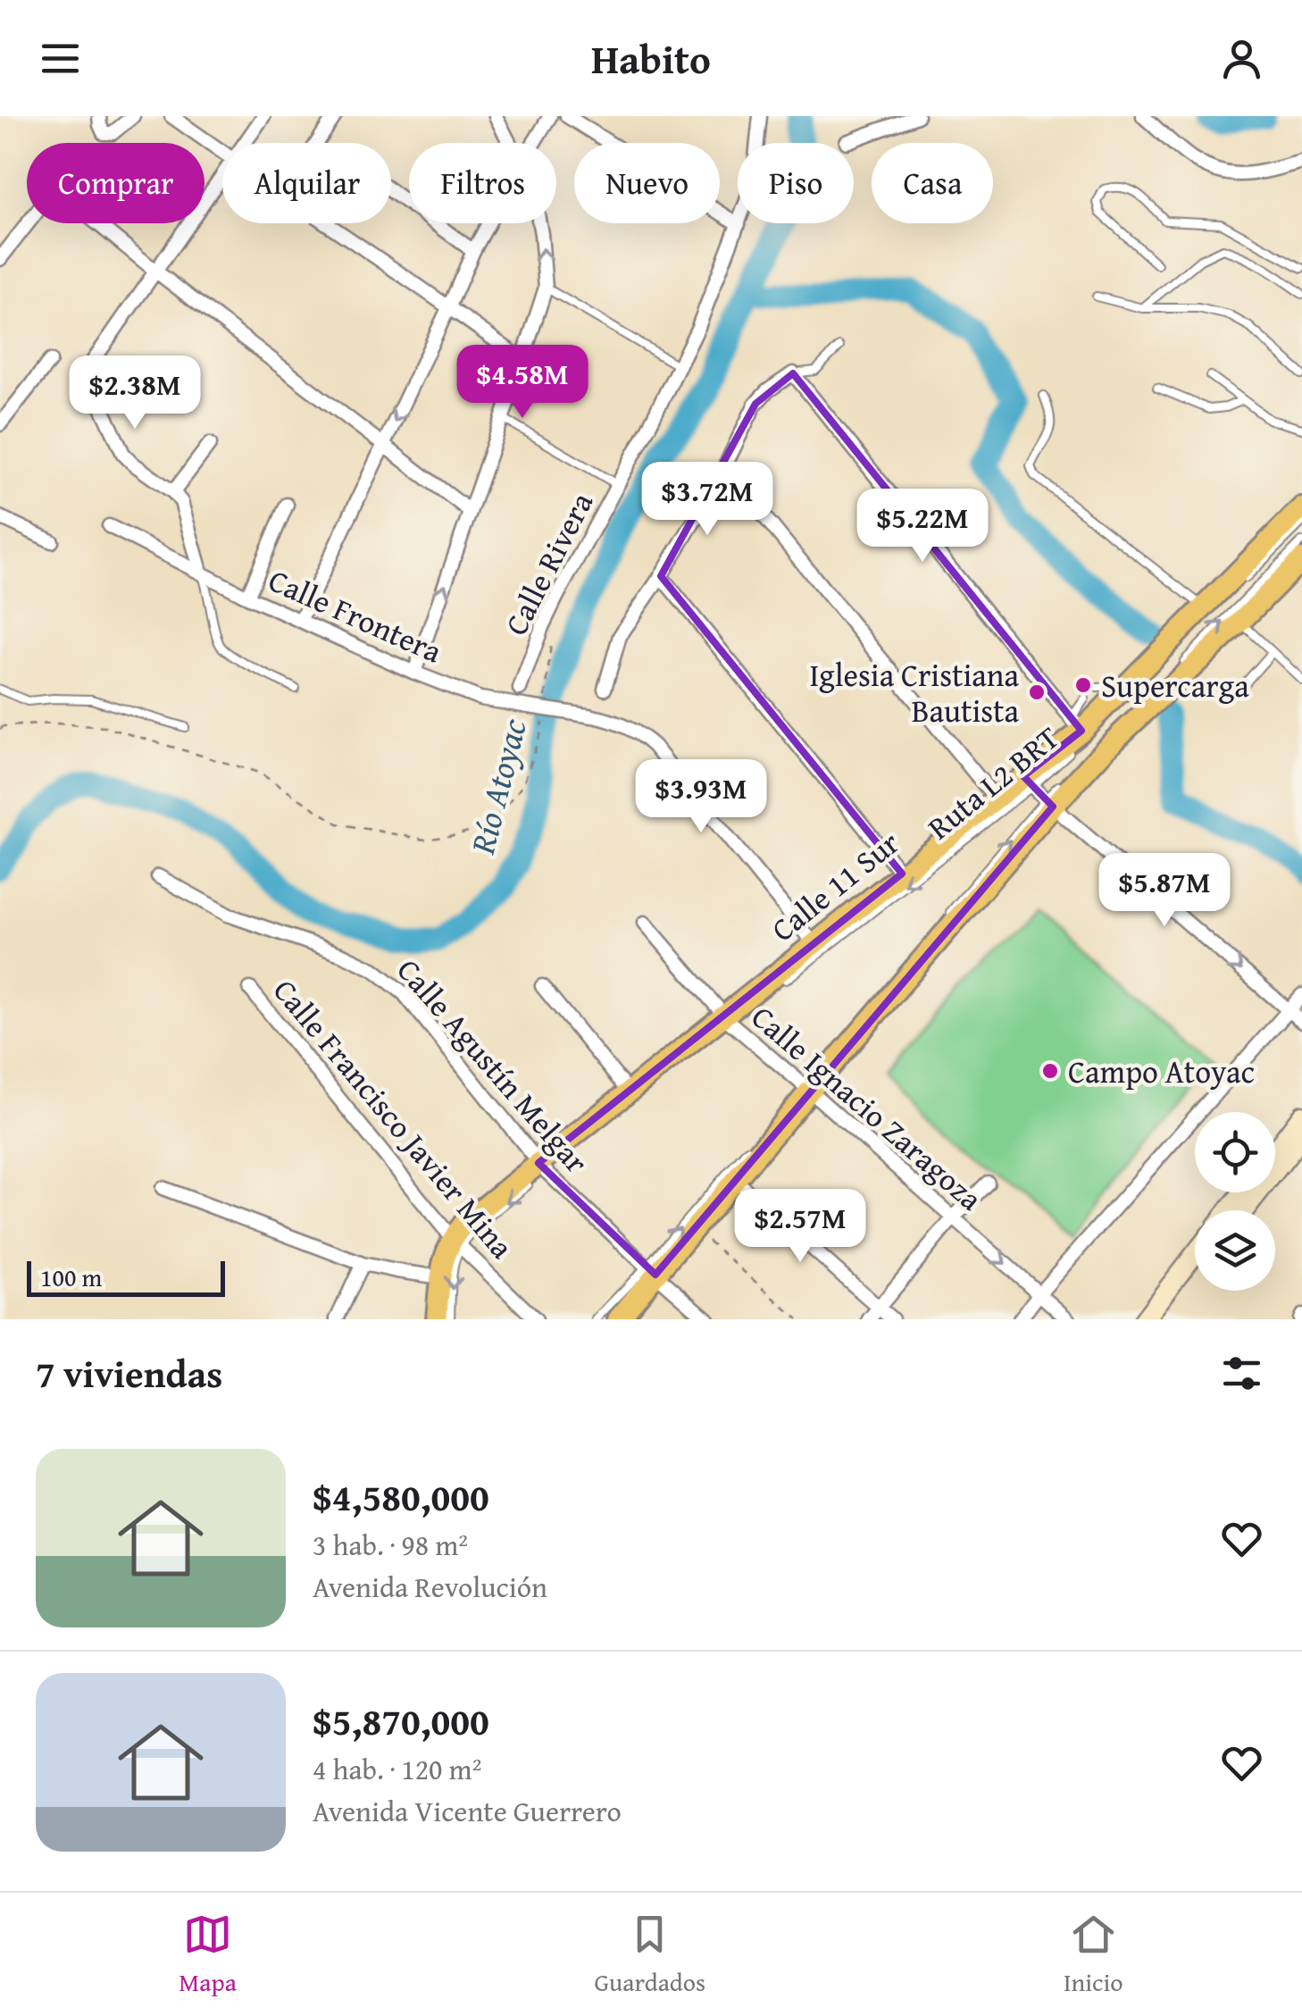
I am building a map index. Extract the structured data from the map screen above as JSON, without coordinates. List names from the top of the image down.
{
  "streets": {
    "main road": ["Calle 11 Sur"],
    "street": [
      "Calle Rivera",
      "Calle Frontera",
      "Calle Agustín Melgar",
      "Calle Ignacio Zaragoza",
      "Calle Francisco Javier Mina"
    ],
    "lane": ["Ruta L2 BRT"]
  },
  "crossings": [
    ["Calle Frontera", "Calle 11 Sur"],
    ["Ruta L2 BRT", "Calle 11 Sur"],
    ["Calle 11 Sur", "Calle Agustín Melgar"],
    ["Calle 11 Sur", "Calle Ignacio Zaragoza"],
    ["Calle 11 Sur", "Calle Francisco Javier Mina"]
  ],
  "water": ["Río Atoyac"],
  "places": ["Supercarga", "Iglesia Cristiana Bautista", "Campo Atoyac"],
  "scale_bar": "100 m",
  "page": {
    "header": "Habito",
    "chip": [
      "Comprar",
      "Alquilar",
      "Filtros",
      "Nuevo",
      "Piso",
      "Casa"
    ],
    "price": [
      "$4.58M",
      "$2.38M",
      "$3.72M",
      "$5.22M",
      "$3.93M",
      "$5.87M",
      "$2.57M"
    ],
    "scale": "100 m",
    "heading": "7 viviendas",
    "list": [
      {
        "name": "$4,580,000",
        "note": "3 hab. · 98 m² · Avenida Revolución"
      },
      {
        "name": "$5,870,000",
        "note": "4 hab. · 120 m² · Avenida Vicente Guerrero"
      }
    ],
    "tabs": ["Mapa", "Guardados", "Inicio"]
  }
}
